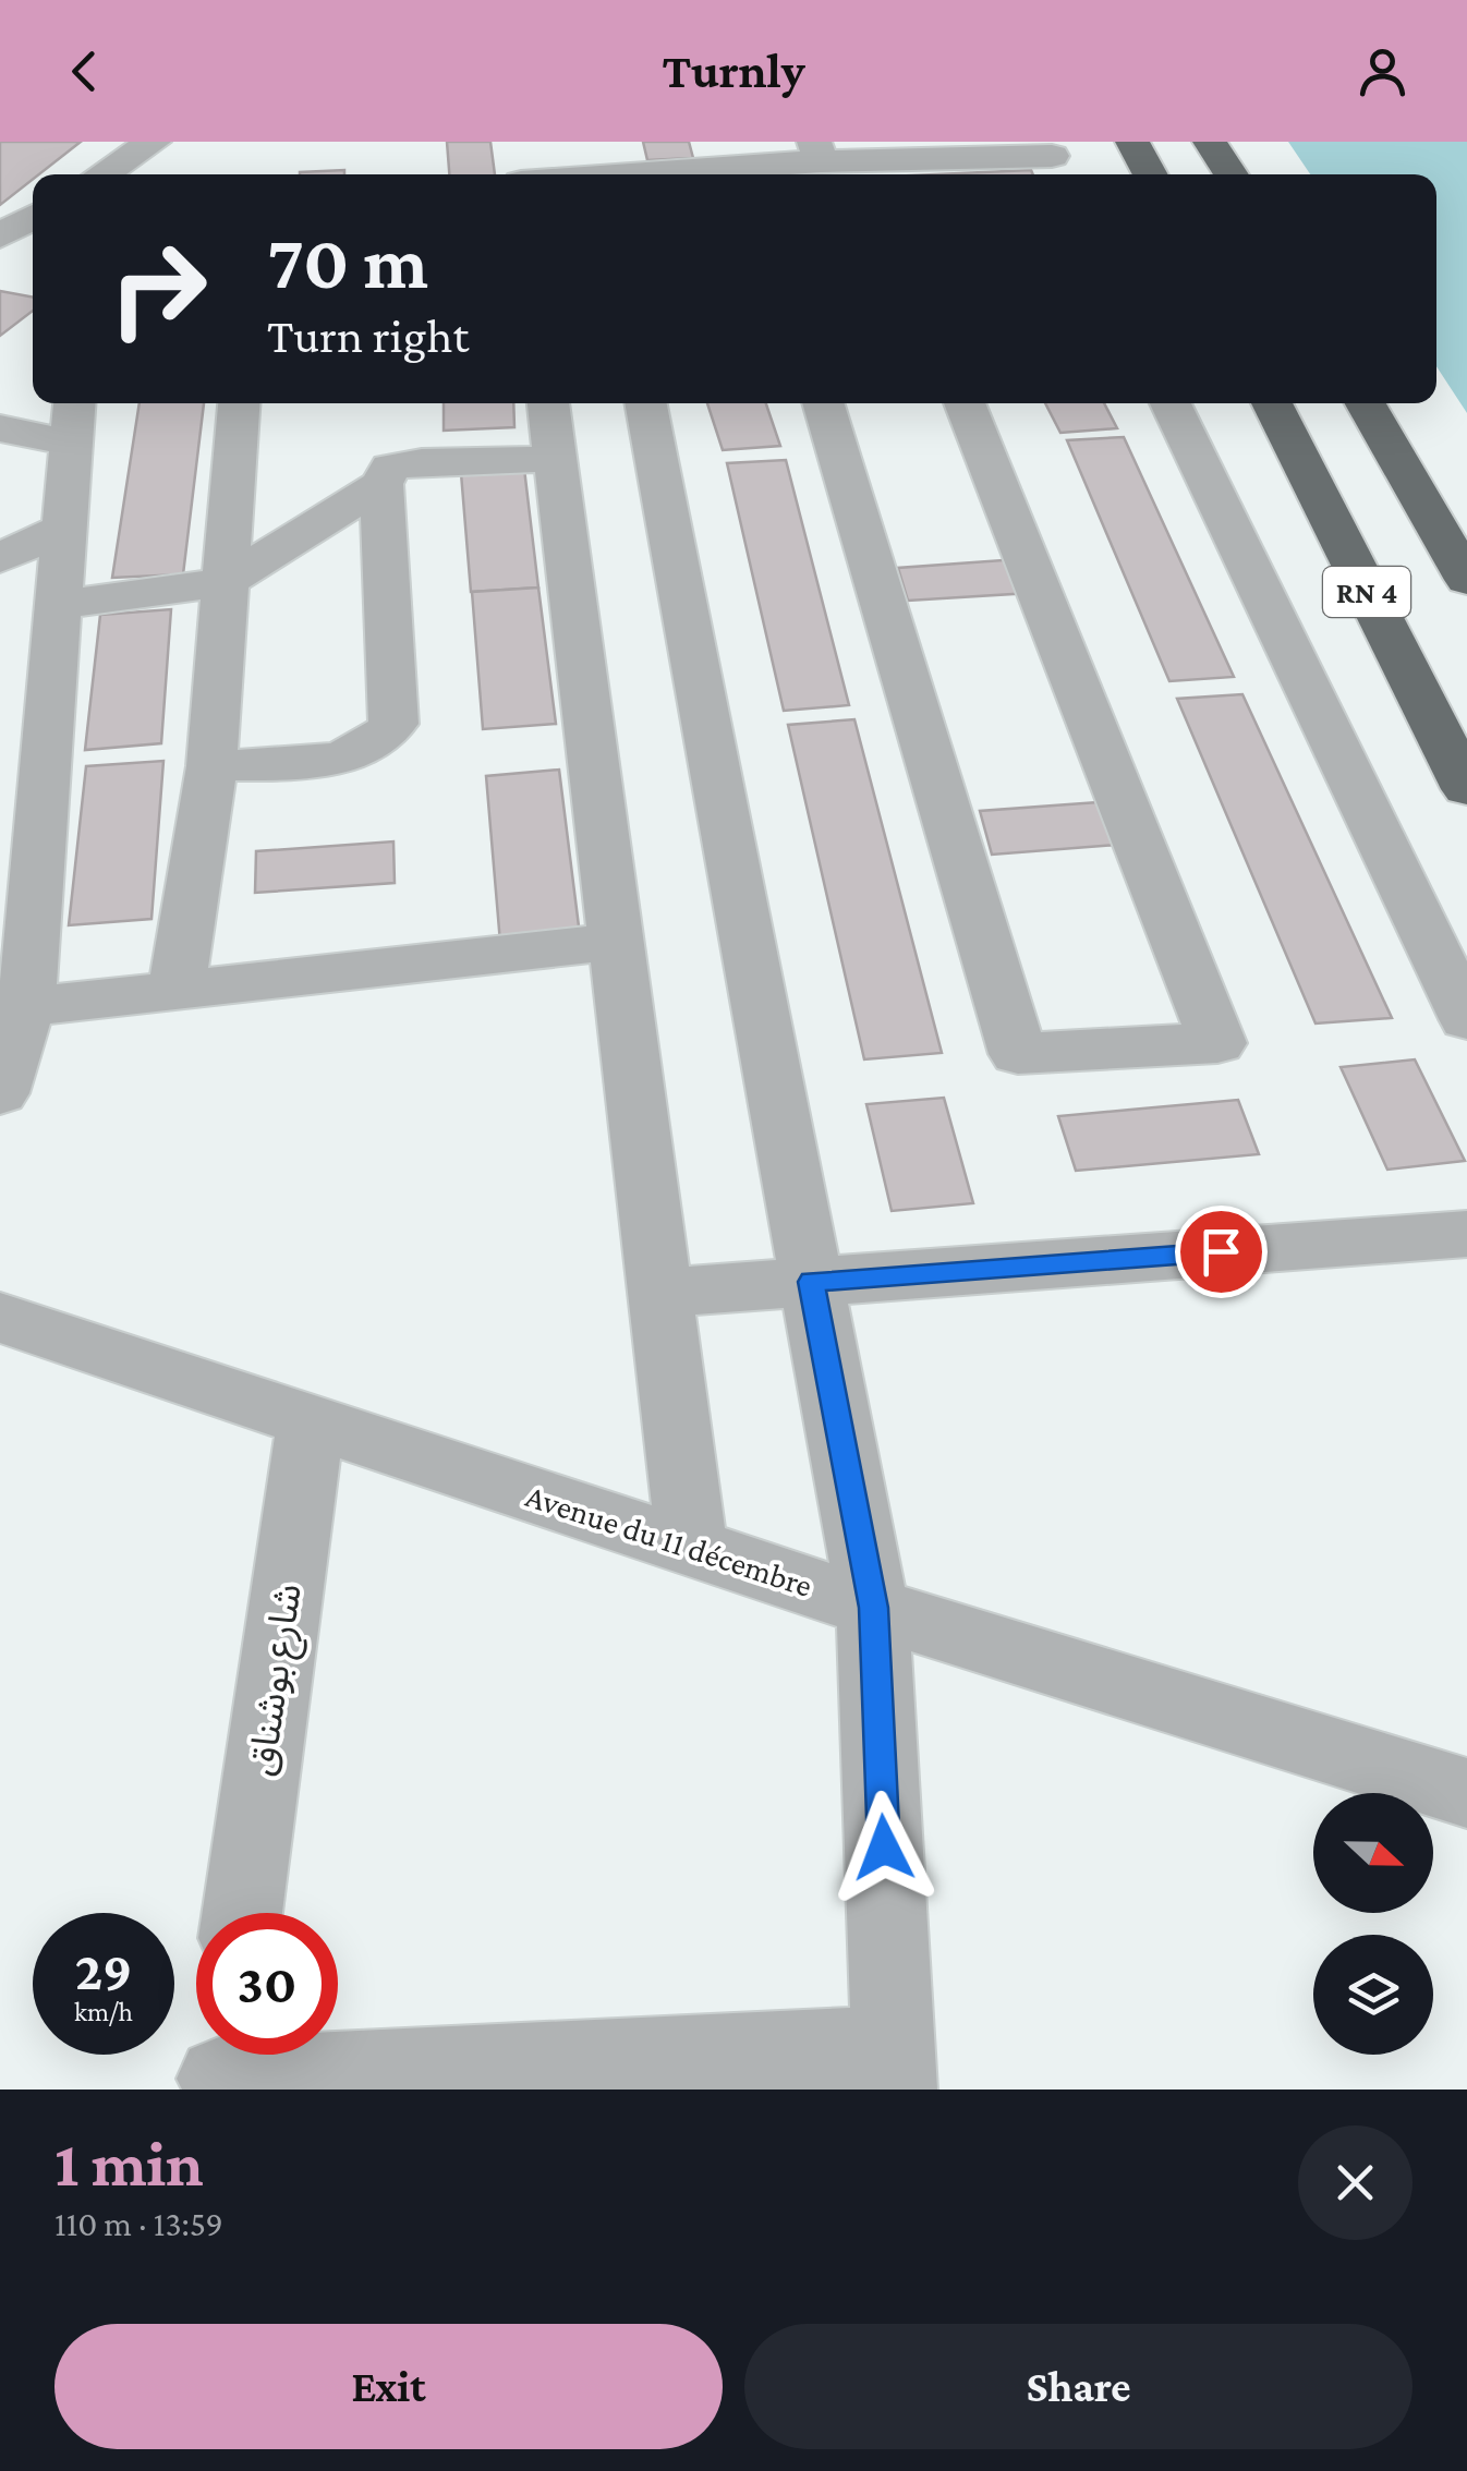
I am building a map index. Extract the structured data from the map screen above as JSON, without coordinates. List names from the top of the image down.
{
  "streets": {
    "highway": ["RN 4"],
    "street": ["Avenue du 11 décembre", "شارع بوشناق"]
  },
  "crossings": [
    ["Avenue du 11 décembre", "شارع بوشناق"]
  ],
  "north": "right",
  "page": {
    "header": "Turnly",
    "turn": ["70 m", "Turn right"],
    "speed": "29 km/h",
    "limit": "30",
    "heading": ["1 min", "110 m · 13:59"],
    "buttons": ["Exit", "Share"]
  }
}
